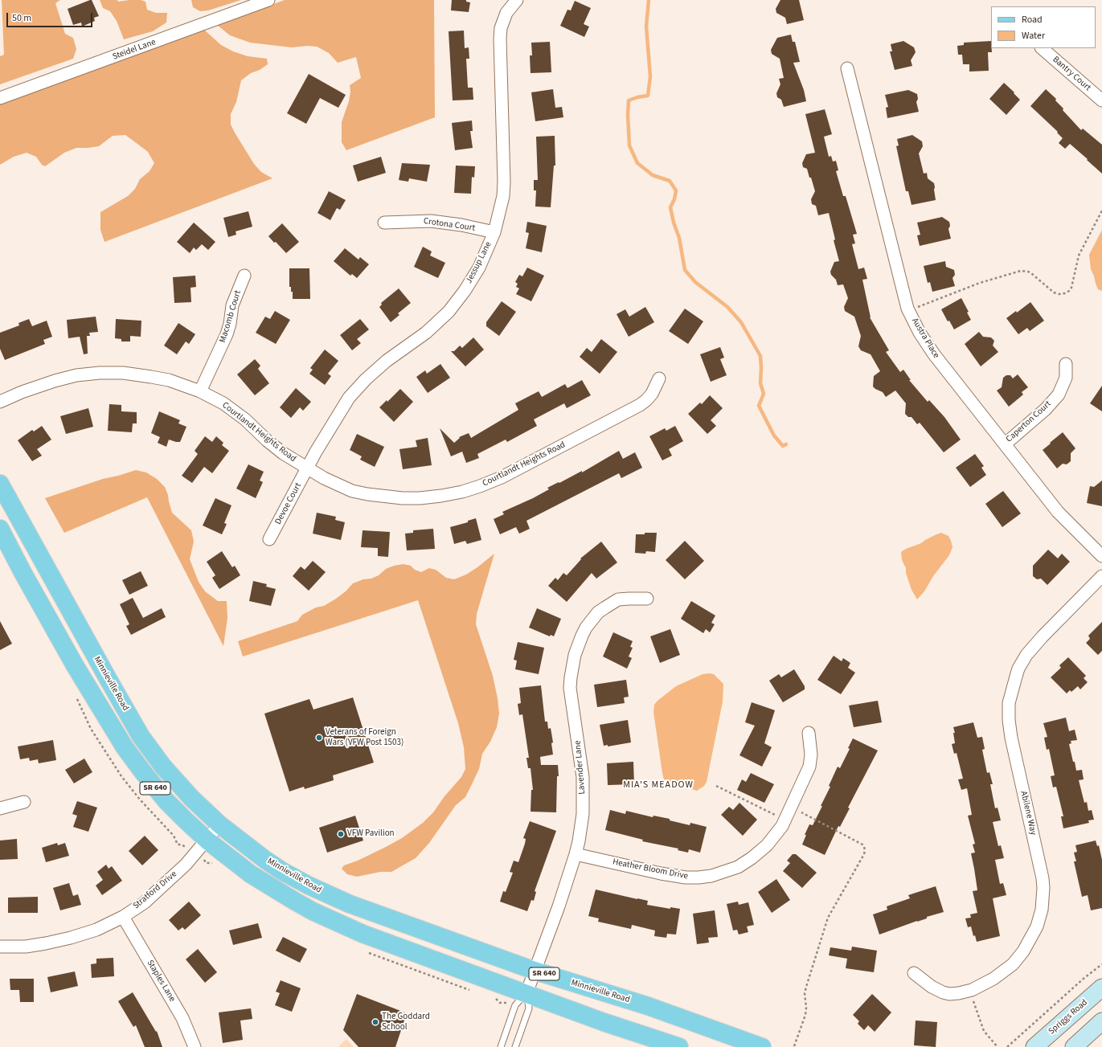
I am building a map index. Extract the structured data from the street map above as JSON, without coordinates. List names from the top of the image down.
{
  "streets": {
    "main road": ["Minnieville Road", "SR 640", "Spriggs Road"],
    "street": [
      "Steidel Lane",
      "Bantry Court",
      "Crotona Court",
      "Jessup Lane",
      "Macomb Court",
      "Austra Place",
      "Caperton Court",
      "Courtlandt Heights Road",
      "Devoe Court",
      "Lavender Lane",
      "Abilene Way",
      "Heather Bloom Drive",
      "Stratford Drive",
      "Staples Lane"
    ]
  },
  "crossings": [
    ["Crotona Court", "Jessup Lane"],
    ["Jessup Lane", "Courtlandt Heights Road"],
    ["Jessup Lane", "Devoe Court"],
    ["Macomb Court", "Courtlandt Heights Road"],
    ["Austra Place", "Caperton Court"],
    ["Courtlandt Heights Road", "Devoe Court"],
    ["Minnieville Road", "Lavender Lane"],
    ["Minnieville Road", "Stratford Drive"],
    ["Lavender Lane", "SR 640"],
    ["Lavender Lane", "Heather Bloom Drive"],
    ["SR 640", "Stratford Drive"],
    ["Stratford Drive", "Staples Lane"]
  ],
  "districts": ["MIA'S MEADOW"],
  "places": ["Veterans of Foreign Wars (VFW Post 1503)", "VFW Pavilion", "The Goddard School"],
  "legend": ["Road", "Water"],
  "scale_bar": "50 m"
}
